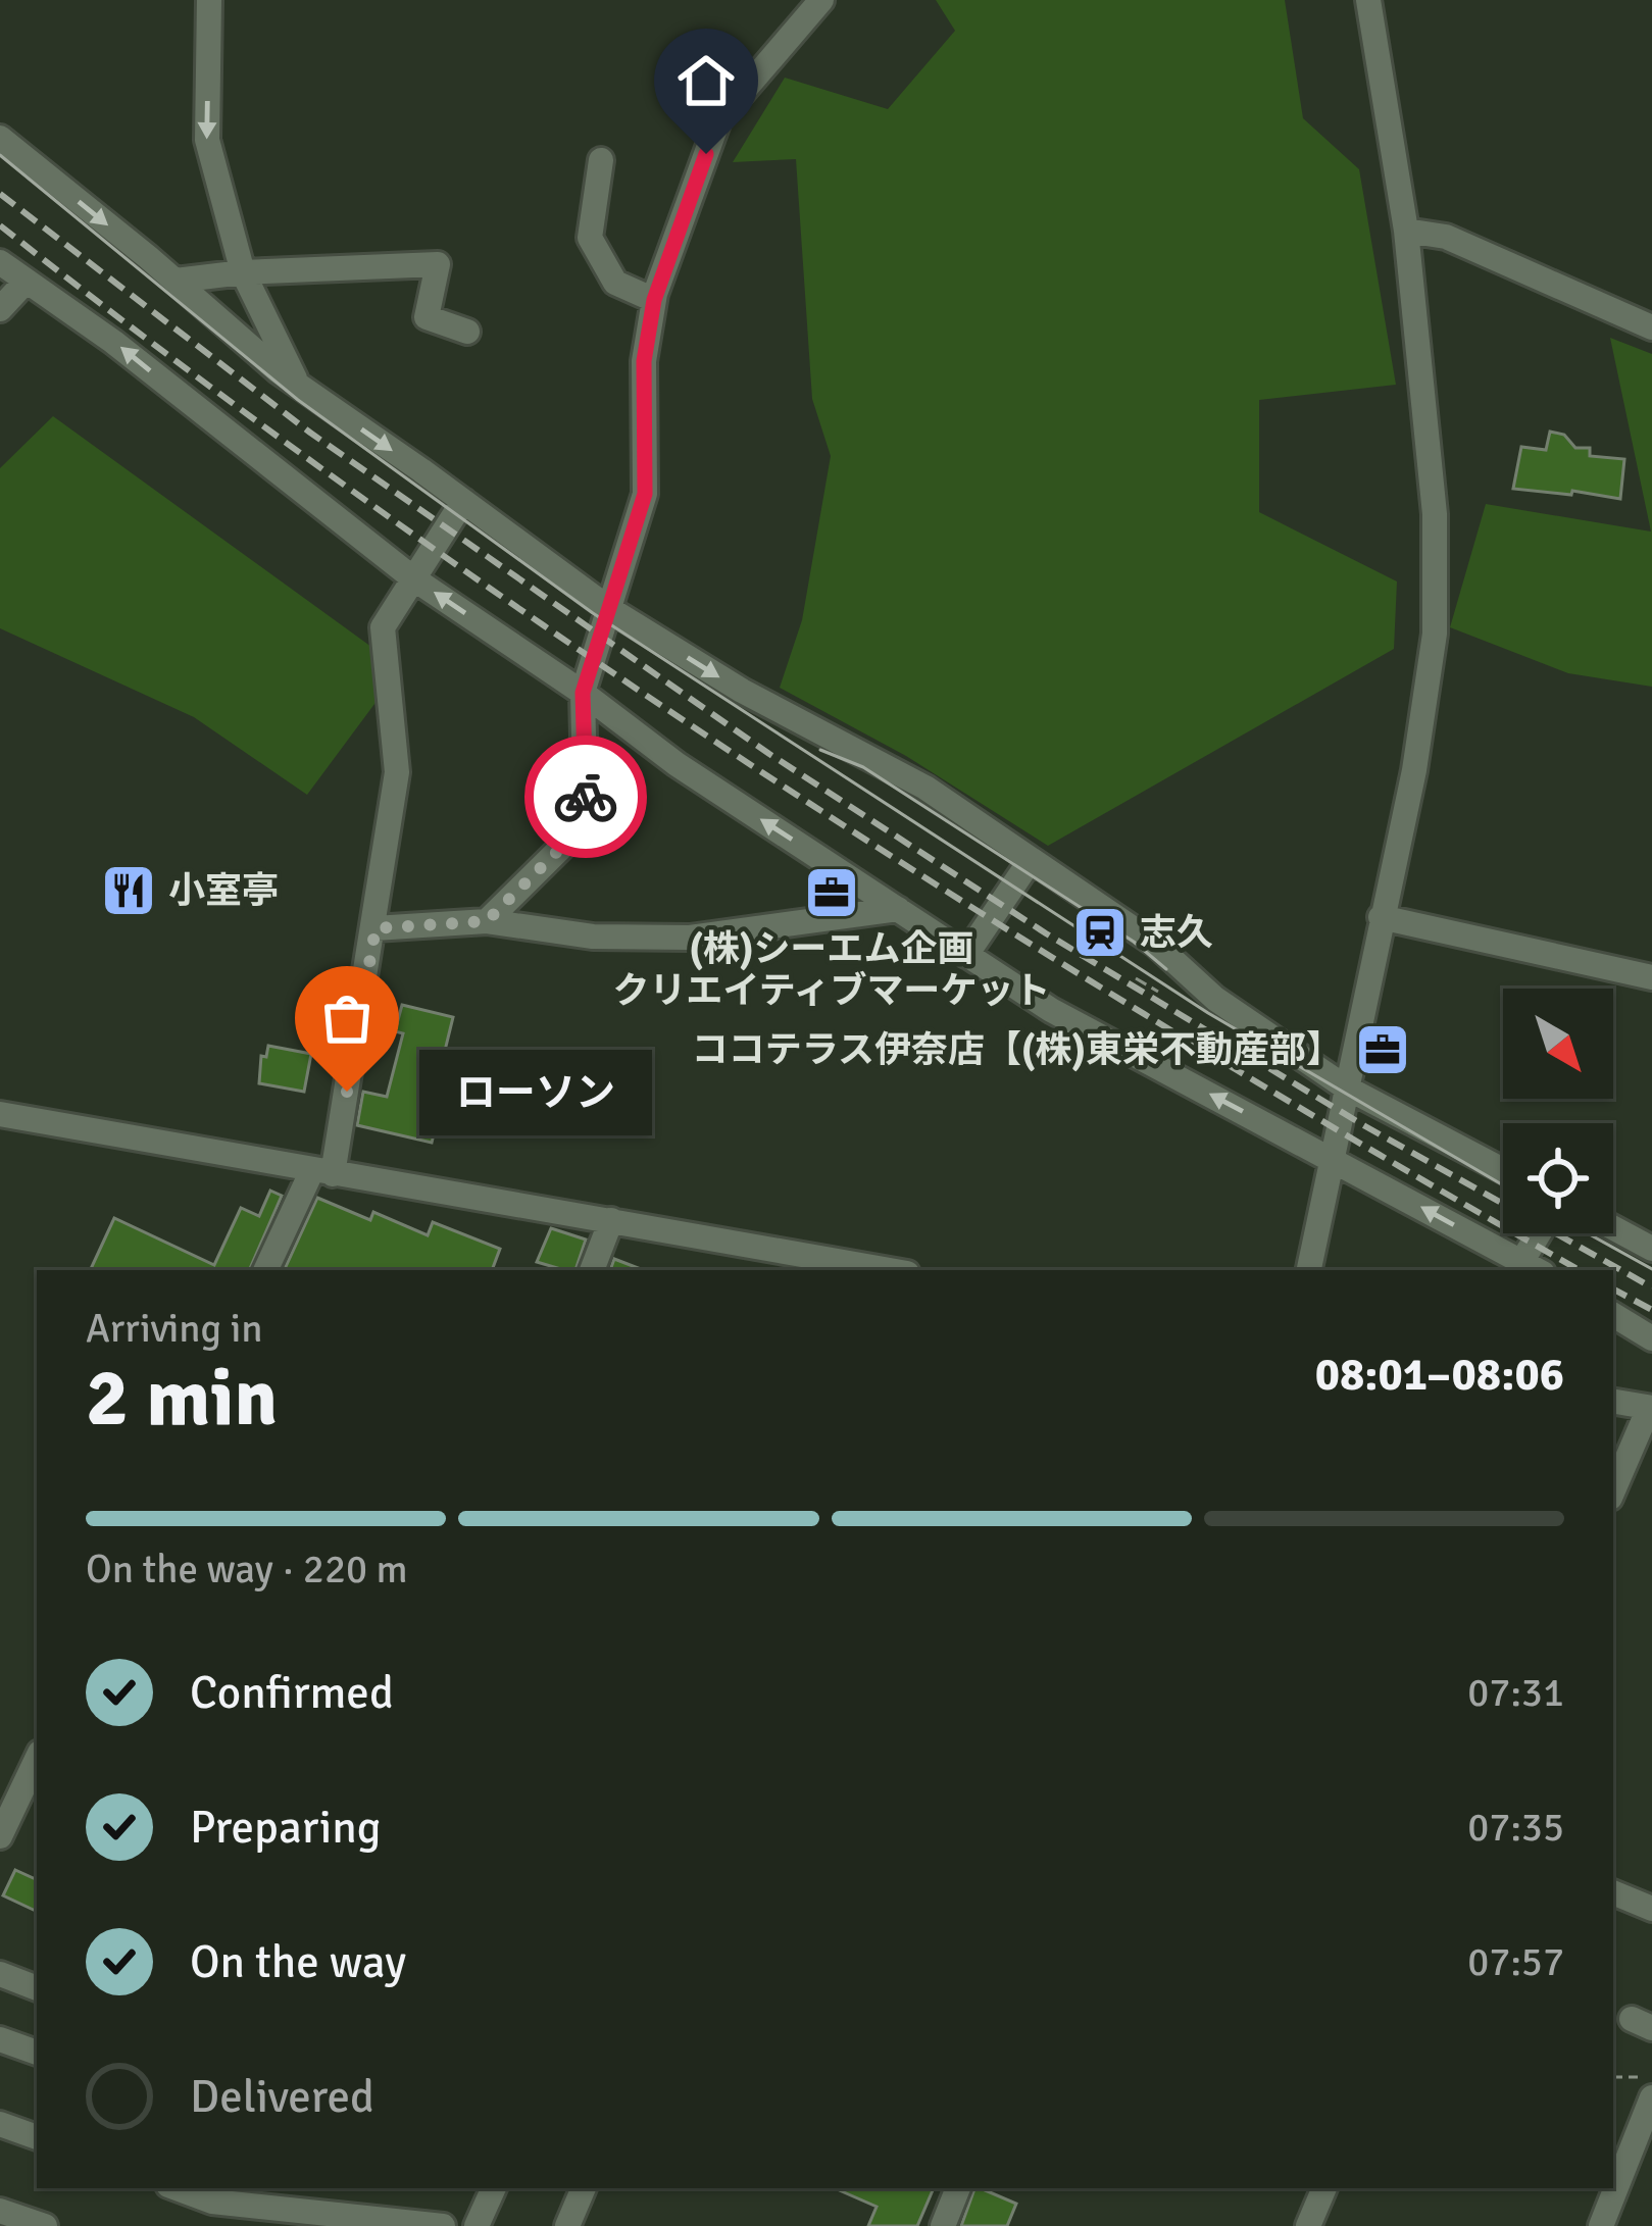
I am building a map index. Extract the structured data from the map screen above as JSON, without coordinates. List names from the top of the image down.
{
  "places": {
    "restaurant": ["小室亭"],
    "office": ["(株)シーエム企画 クリエイティブマーケット", "ココテラス伊奈店【(株)東栄不動産部】"],
    "station": ["志久"],
    "other": ["ローソン"]
  },
  "north": "bottom right",
  "page": {
    "bubble": "ローソン",
    "heading": ["2 min", "Arriving in", "08:01–08:06"],
    "bar": "On the way · 220 m",
    "list": [
      ["Confirmed", "07:31"],
      ["Preparing", "07:35"],
      ["On the way", "07:57"],
      "Delivered"
    ]
  }
}
